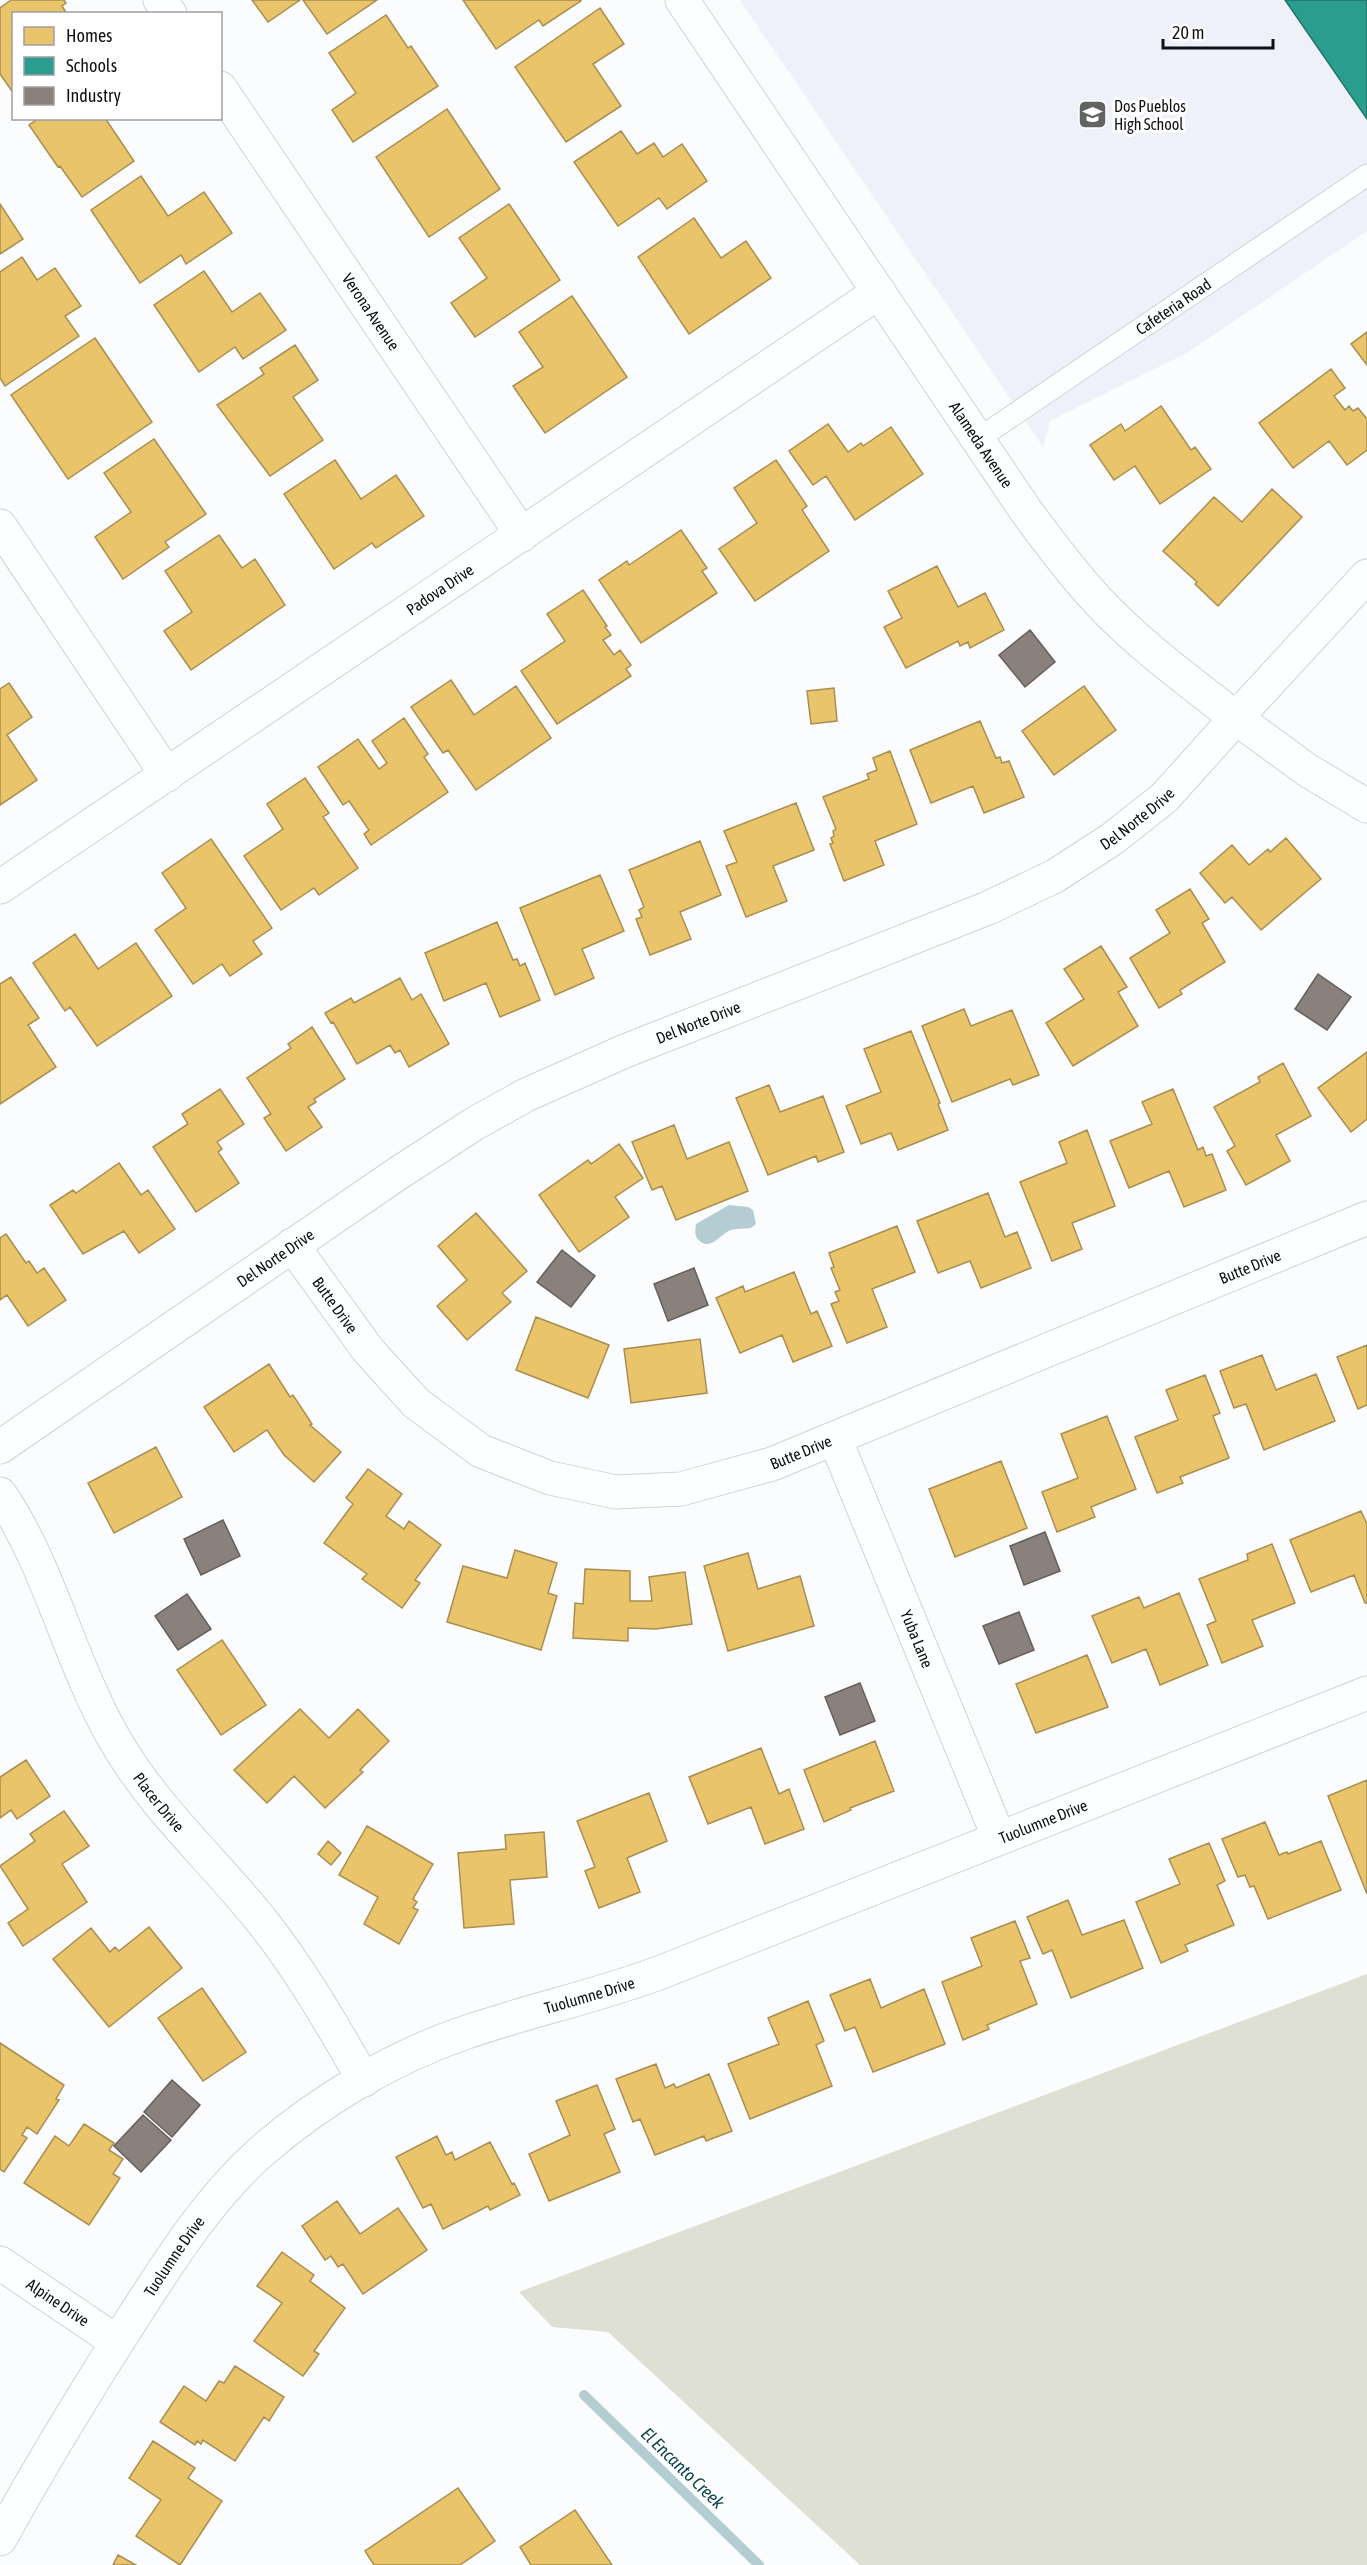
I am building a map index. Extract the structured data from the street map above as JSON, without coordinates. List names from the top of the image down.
{
  "streets": {
    "street": [
      "Verona Avenue",
      "Alameda Avenue",
      "Padova Drive",
      "Del Norte Drive",
      "Butte Drive",
      "Yuba Lane",
      "Placer Drive",
      "Tuolumne Drive",
      "Alpine Drive"
    ],
    "lane": ["Cafeteria Road"]
  },
  "crossings": [
    ["Cafeteria Road", "Alameda Avenue"],
    ["Verona Avenue", "Padova Drive"],
    ["Alameda Avenue", "Padova Drive"],
    ["Alameda Avenue", "Del Norte Drive"],
    ["Del Norte Drive", "Butte Drive"],
    ["Butte Drive", "Yuba Lane"],
    ["Yuba Lane", "Tuolumne Drive"],
    ["Placer Drive", "Tuolumne Drive"],
    ["Tuolumne Drive", "Alpine Drive"]
  ],
  "water": ["El Encanto Creek"],
  "places": {
    "school or university": ["Dos Pueblos High School"]
  },
  "legend": ["Homes", "Schools", "Industry"],
  "scale_bar": "20 m"
}
